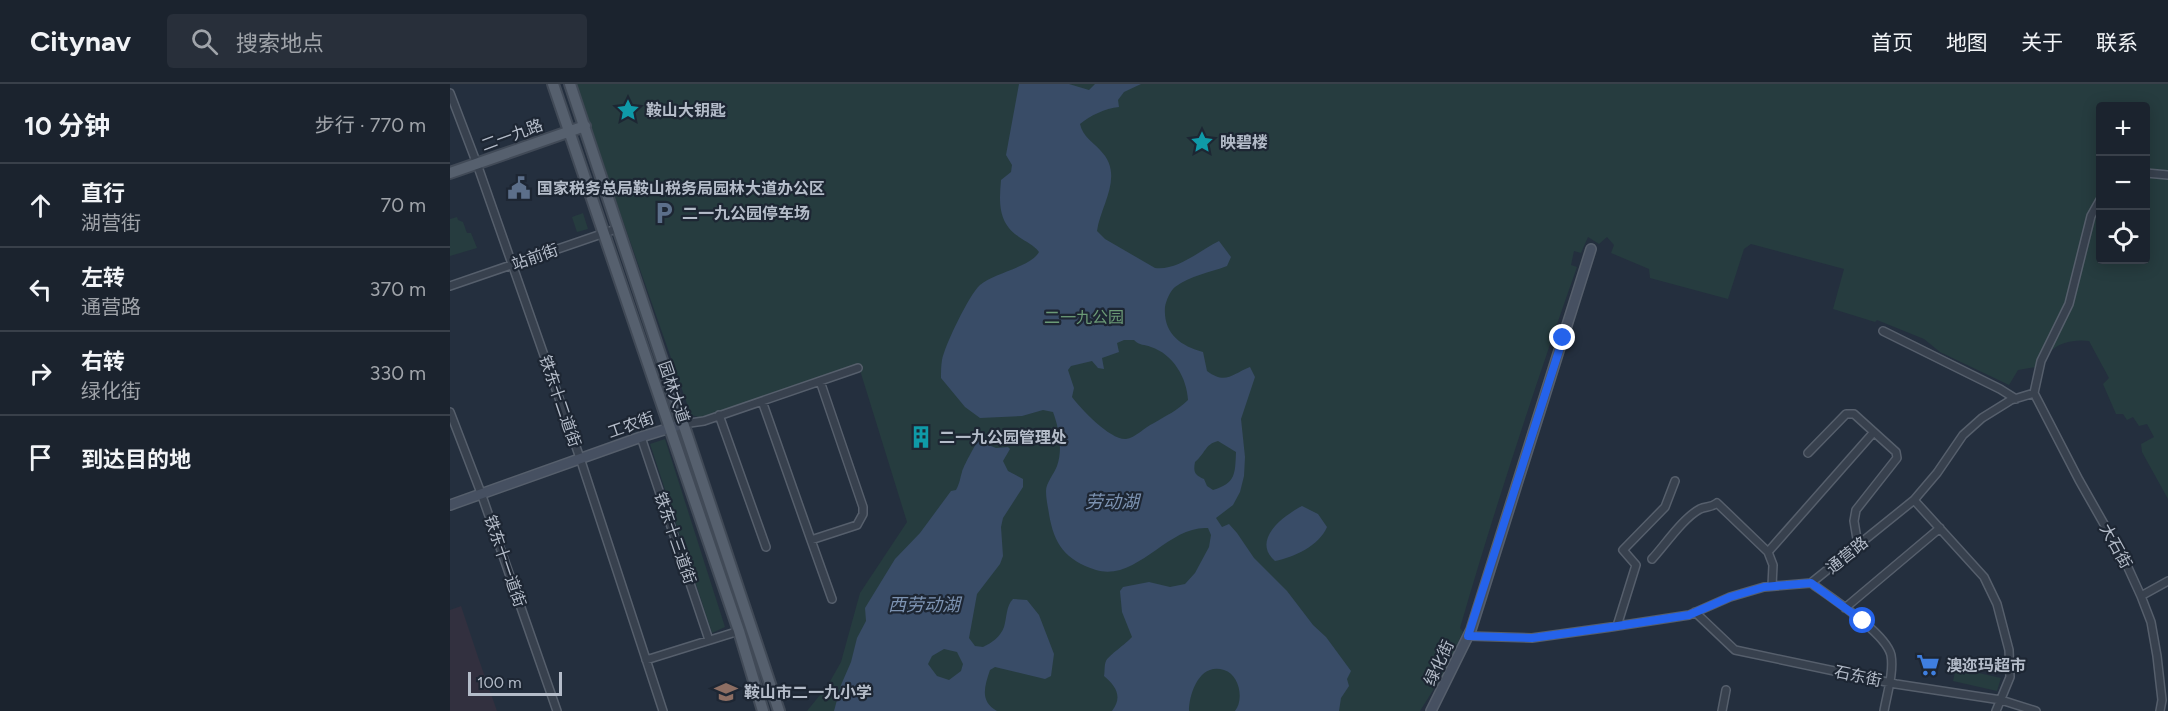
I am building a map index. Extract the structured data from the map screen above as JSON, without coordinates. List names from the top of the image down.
{
  "streets": {
    "main road": ["二一九路", "园林大道"],
    "street": [
      "站前街",
      "铁东十二道街",
      "工农街",
      "铁东十三道街",
      "大石街",
      "通营路",
      "铁东十一道街",
      "绿化街",
      "石东街"
    ]
  },
  "crossings": [
    ["二一九路", "园林大道"],
    ["二一九路", "铁东十二道街"],
    ["站前街", "园林大道"],
    ["站前街", "铁东十二道街"],
    ["园林大道", "工农街"],
    ["铁东十二道街", "工农街"],
    ["工农街", "铁东十三道街"],
    ["工农街", "铁东十一道街"],
    ["大石街", "通营路"],
    ["通营路", "绿化街"],
    ["通营路", "石东街"]
  ],
  "water": ["劳动湖", "西劳动湖"],
  "parks": ["二一九公园"],
  "places": {
    "place": ["鞍山大钥匙", "映碧楼"],
    "public building": ["国家税务总局鞍山税务局园林大道办公区"],
    "parking": ["二一九公园停车场"],
    "building": ["二一九公园管理处"],
    "supermarket": ["澳迩玛超市"],
    "school or university": ["鞍山市二一九小学"]
  },
  "scale_bar": "100 m",
  "page": {
    "header": "Citynav",
    "search": "搜索地点",
    "nav": [
      "首页",
      "地图",
      "关于",
      "联系"
    ],
    "heading": ["10 分钟", "步行 · 770 m"],
    "map_buttons": ["+", "−"],
    "list": [
      ["直行", "湖营街", "70 m"],
      ["左转", "通营路", "370 m"],
      ["右转", "绿化街", "330 m"],
      "到达目的地"
    ],
    "scale": "100 m"
  }
}
